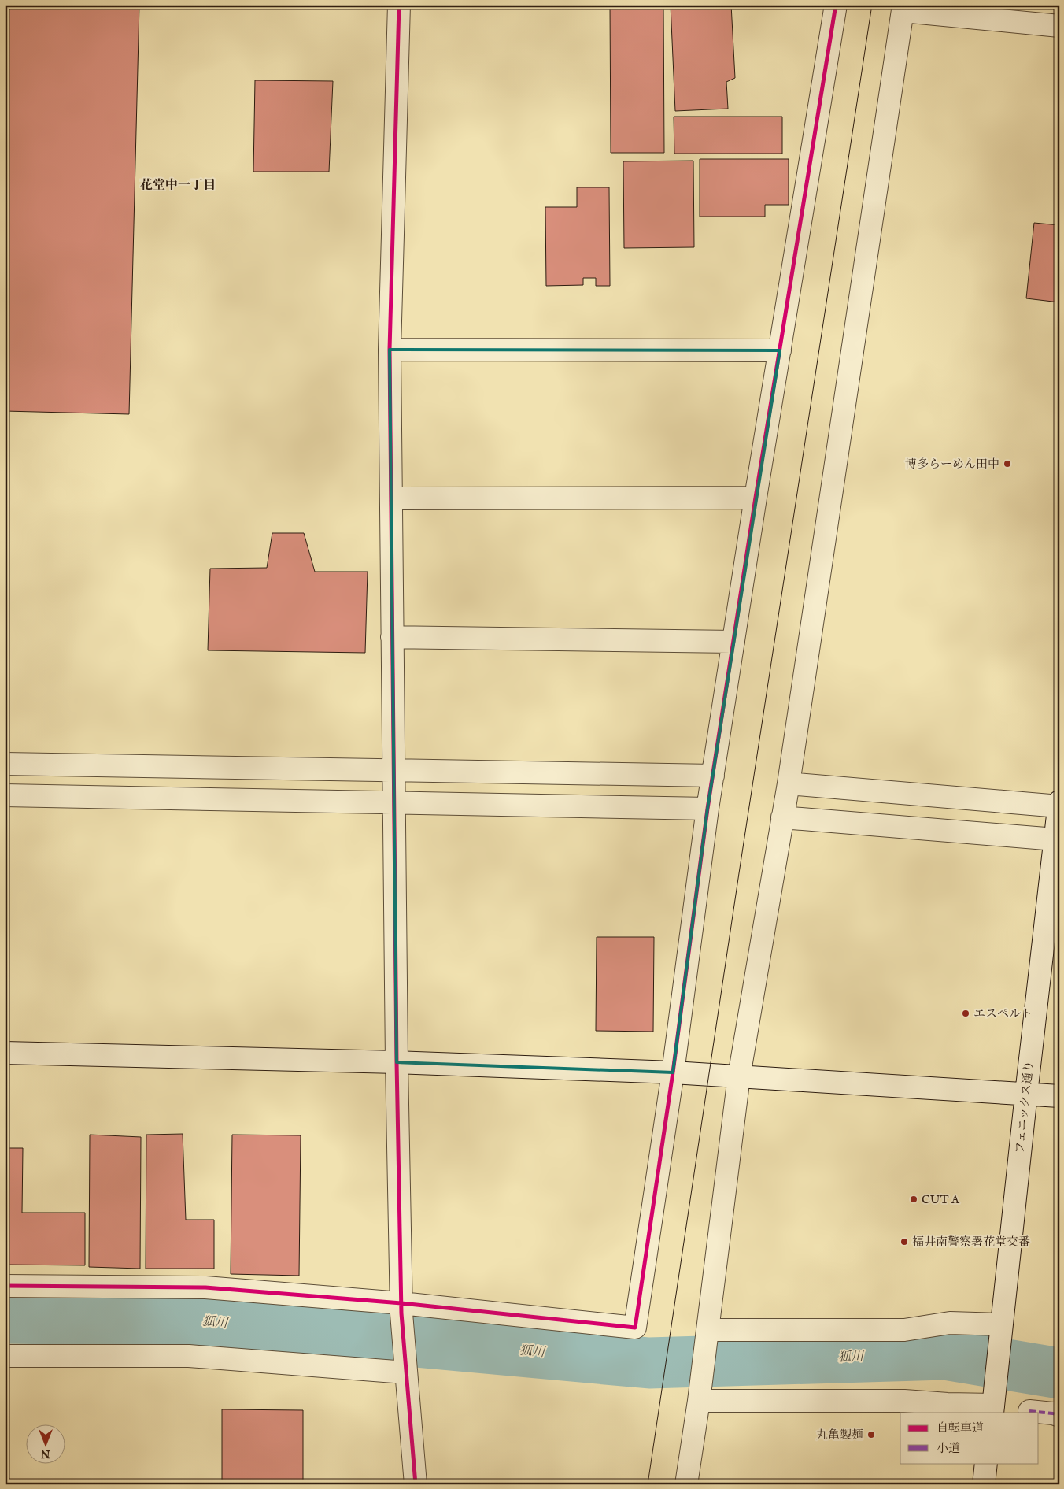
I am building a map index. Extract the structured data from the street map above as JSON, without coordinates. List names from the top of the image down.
{
  "streets": {
    "street": ["フェニックス通り"]
  },
  "districts": ["花堂中一丁目"],
  "water": ["狐川"],
  "places": [
    "博多らーめん田中",
    "エスペルト",
    "CUT A",
    "福井南警察署花堂交番",
    "丸亀製麺"
  ],
  "legend": ["自転車道", "小道"],
  "north": "bottom"
}
